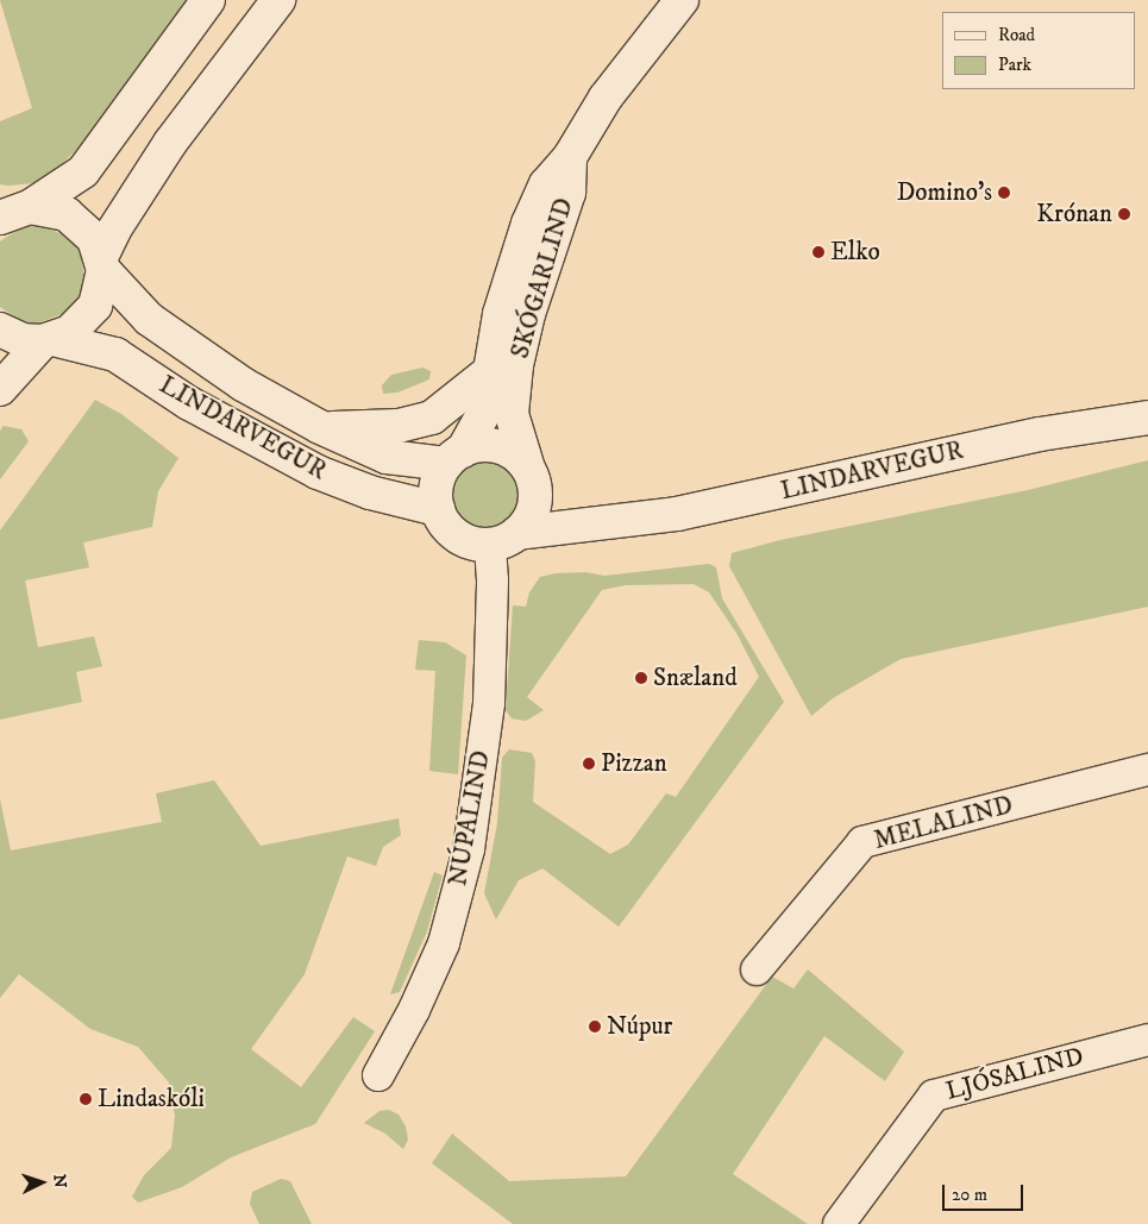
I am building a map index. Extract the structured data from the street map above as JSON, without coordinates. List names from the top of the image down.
{
  "streets": {
    "street": [
      "SKÓGARLIND",
      "LINDARVEGUR",
      "NÚPALIND",
      "MELALIND",
      "LJÓSALIND"
    ]
  },
  "crossings": [
    ["SKÓGARLIND", "LINDARVEGUR"],
    ["SKÓGARLIND", "NÚPALIND"],
    ["LINDARVEGUR", "NÚPALIND"]
  ],
  "places": [
    "Domino's",
    "Krónan",
    "Elko",
    "Snæland",
    "Pizzan",
    "Núpur",
    "Lindaskóli"
  ],
  "legend": ["Road", "Park"],
  "scale_bar": "20 m",
  "north": "right"
}
